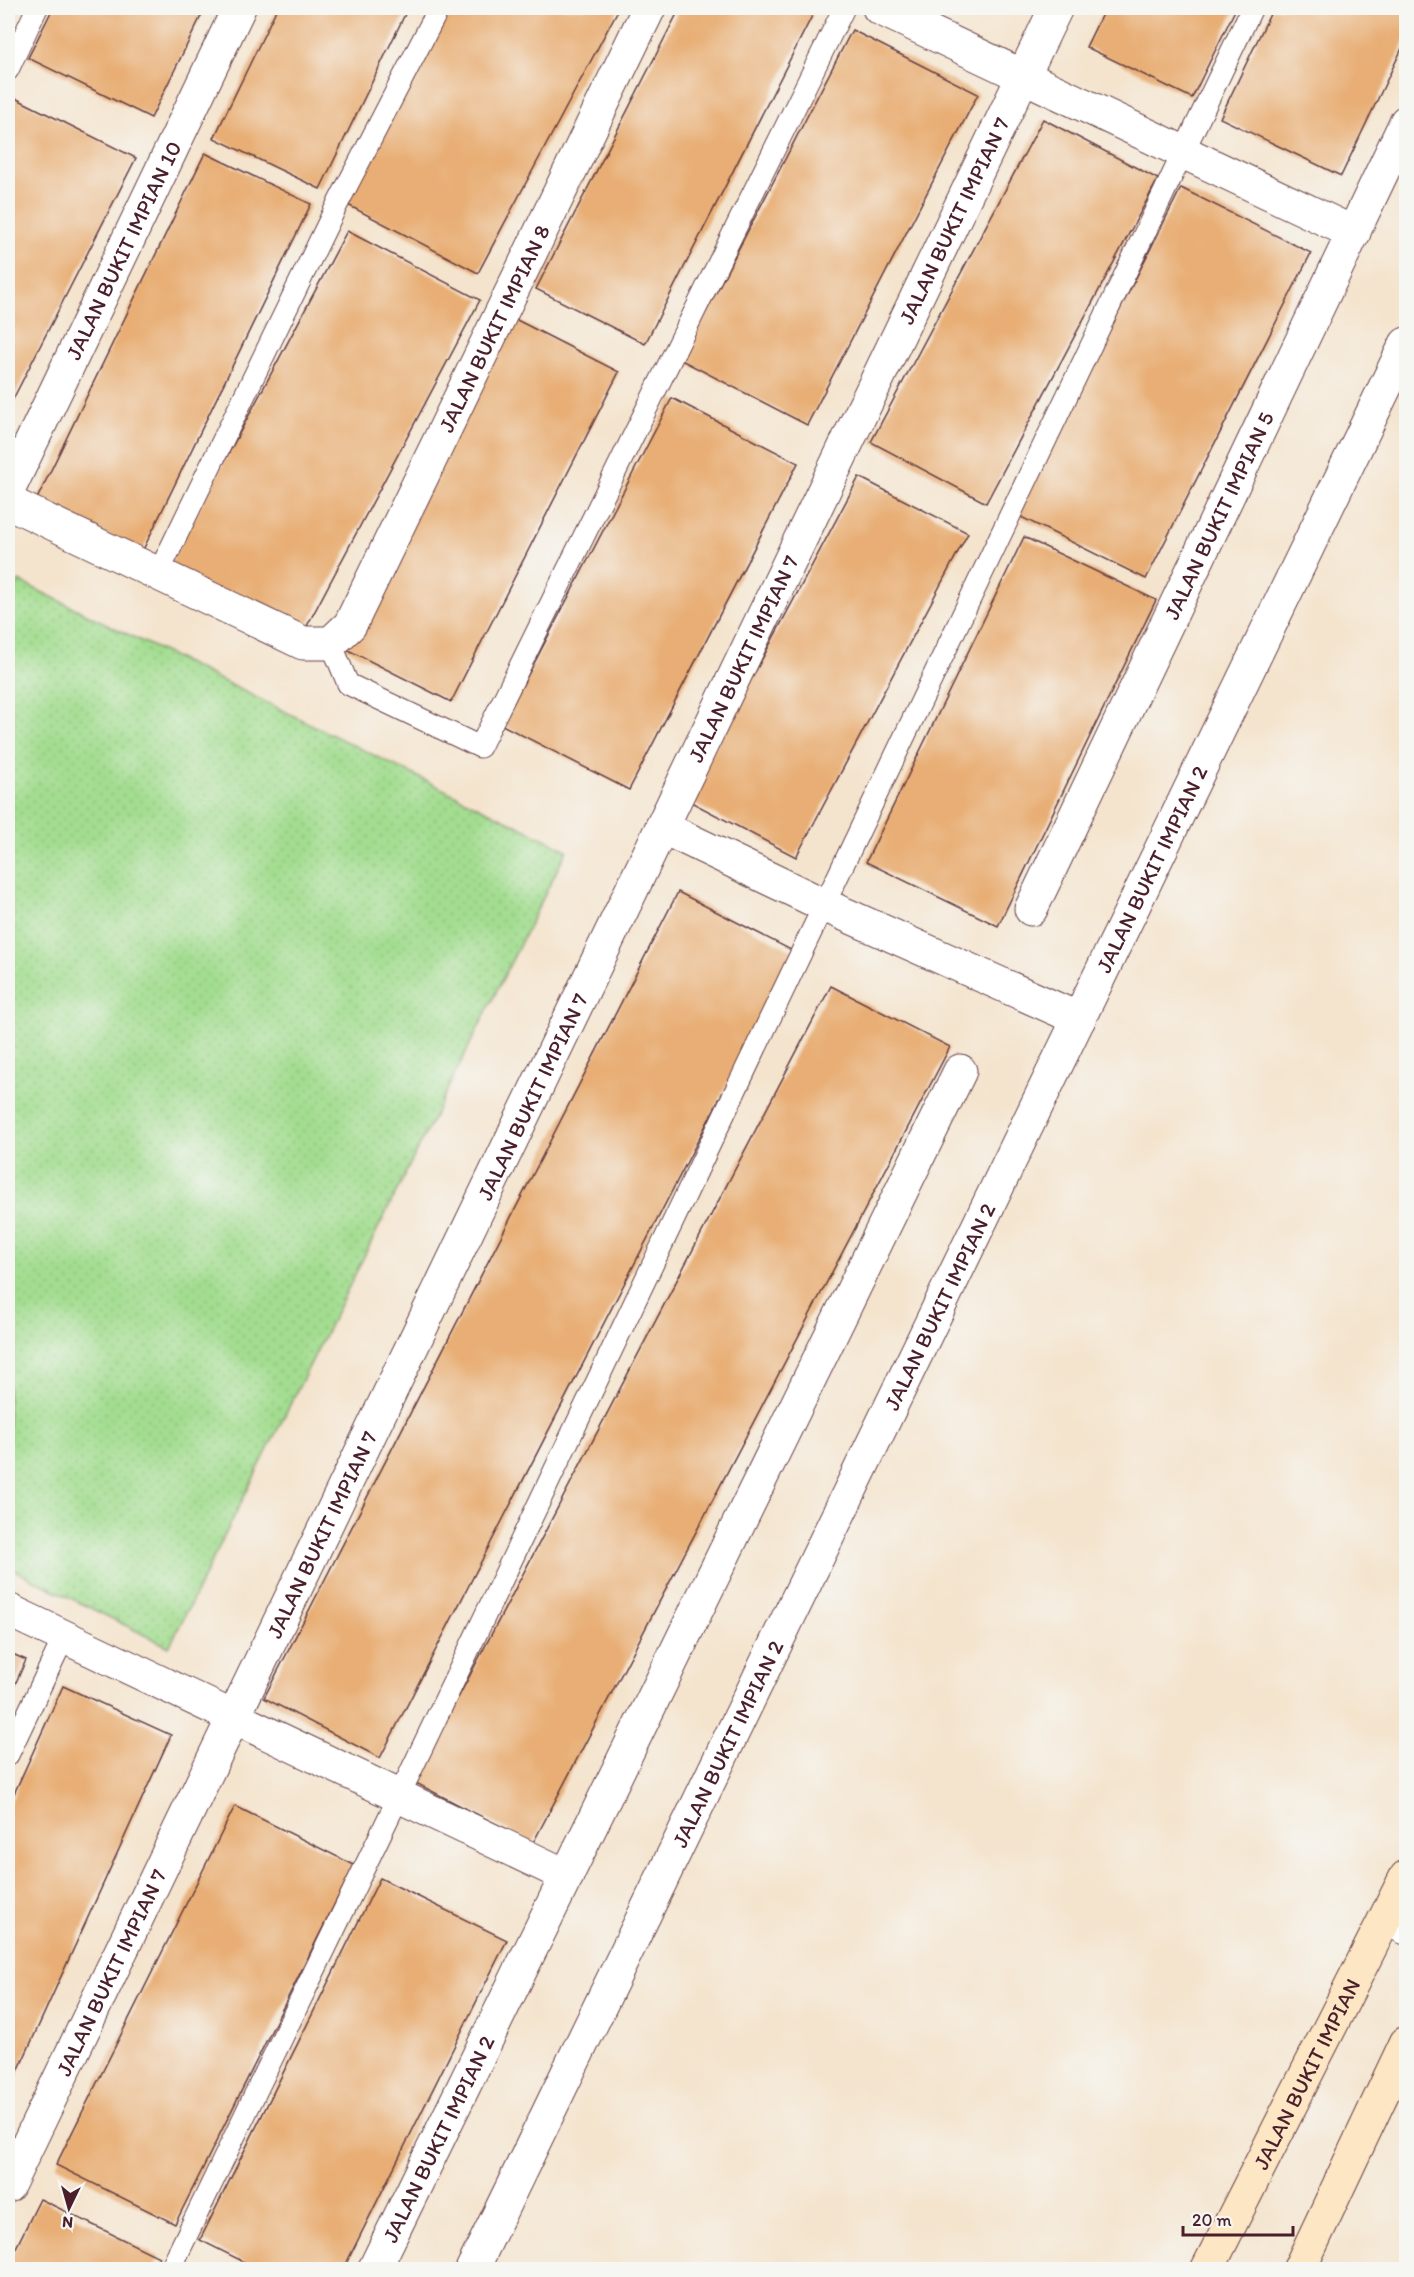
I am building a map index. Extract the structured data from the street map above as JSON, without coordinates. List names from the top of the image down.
{
  "streets": {
    "main road": ["JALAN BUKIT IMPIAN"],
    "street": [
      "JALAN BUKIT IMPIAN 7",
      "JALAN BUKIT IMPIAN 10",
      "JALAN BUKIT IMPIAN 8",
      "JALAN BUKIT IMPIAN 5",
      "JALAN BUKIT IMPIAN 2"
    ]
  },
  "scale_bar": "20 m",
  "north": "bottom"
}
